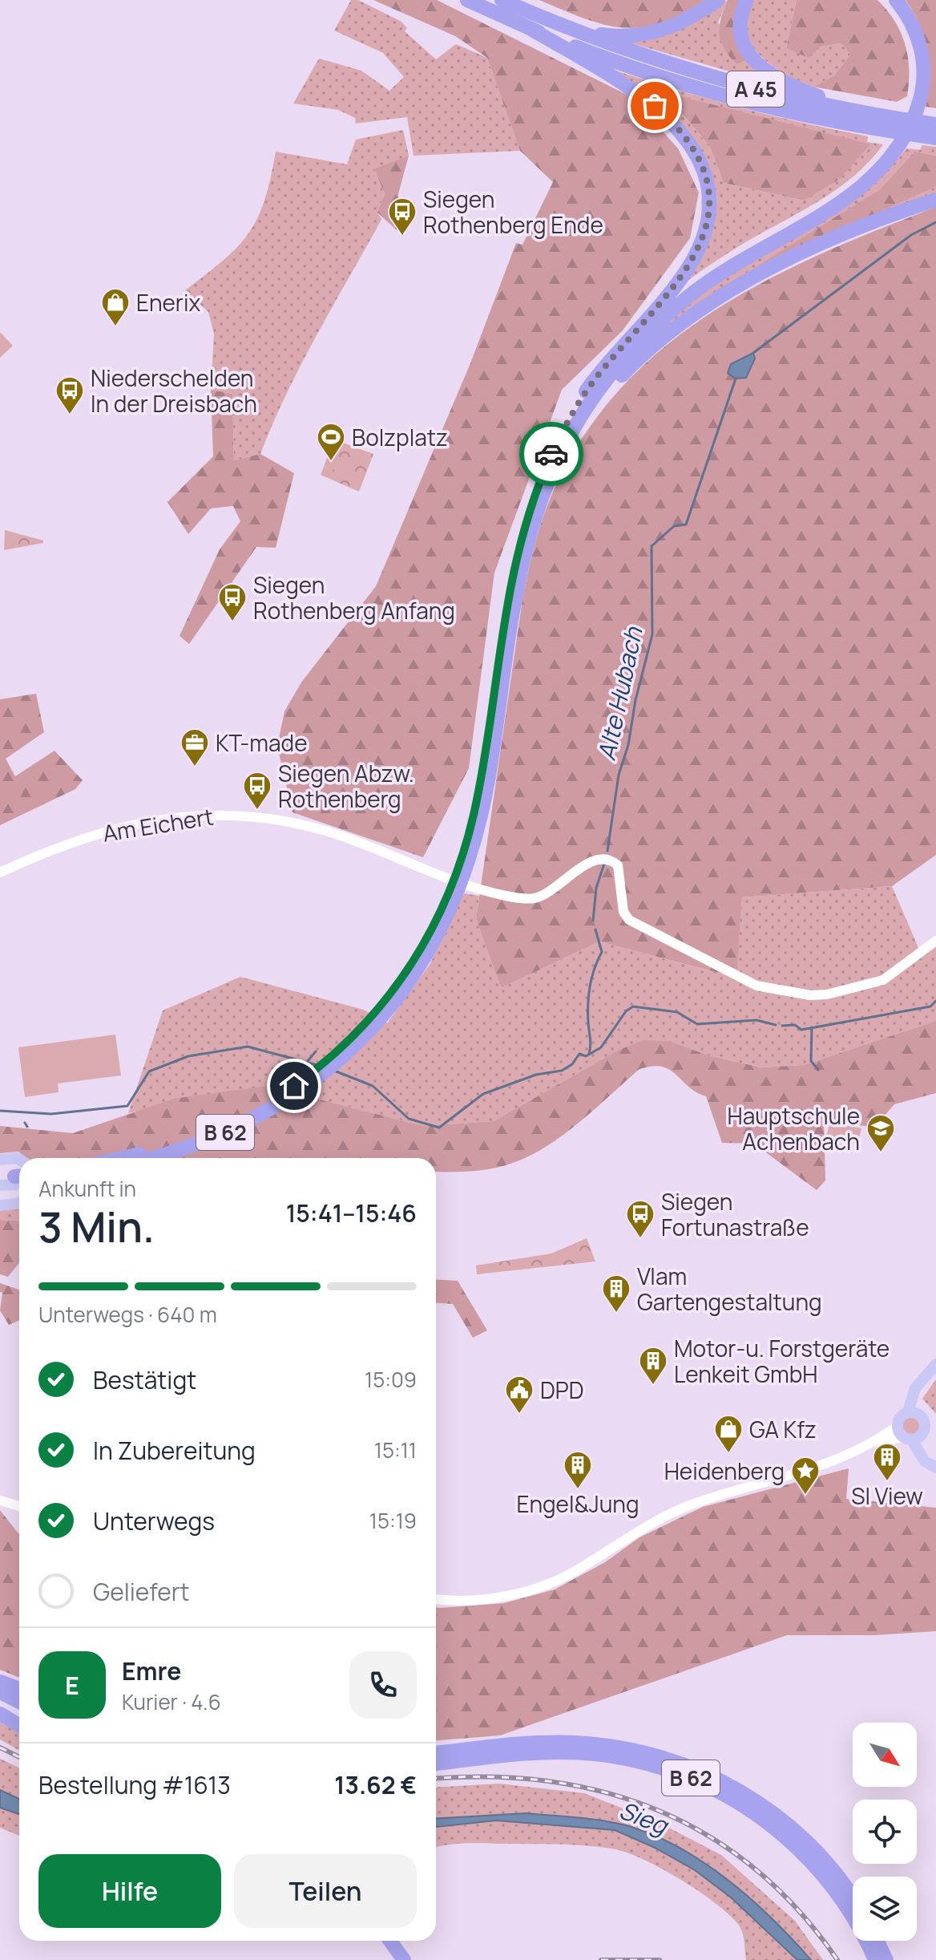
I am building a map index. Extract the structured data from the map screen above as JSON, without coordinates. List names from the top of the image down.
{
  "streets": {
    "highway": ["A 45", "B 62"],
    "street": ["Am Eichert"]
  },
  "water": ["Alte Hubach", "Sieg"],
  "places": {
    "bus stop": [
      "Siegen Rothenberg Ende",
      "Niederschelden In der Dreisbach",
      "Siegen Rothenberg Anfang",
      "Siegen Abzw. Rothenberg",
      "Siegen Fortunastraße"
    ],
    "shop": ["Enerix", "GA Kfz"],
    "sports": ["Bolzplatz"],
    "office": ["KT-made"],
    "school or university": ["Hauptschule Achenbach"],
    "building": [
      "Vlam Gartengestaltung",
      "Motor-u. Forstgeräte Lenkeit GmbH",
      "SI View",
      "Engel&Jung"
    ],
    "public building": ["DPD"],
    "place": ["Heidenberg"]
  },
  "north": "bottom right",
  "page": {
    "heading": ["3 Min.", "Ankunft in", "15:41–15:46"],
    "panel": [
      "Emre",
      "Kurier · 4.6",
      "Bestellung #1613",
      "13.62 €"
    ],
    "bar": "Unterwegs · 640 m",
    "list": [
      ["Bestätigt", "15:09"],
      ["In Zubereitung", "15:11"],
      ["Unterwegs", "15:19"],
      "Geliefert"
    ],
    "round": "E",
    "buttons": ["Hilfe", "Teilen"]
  }
}
